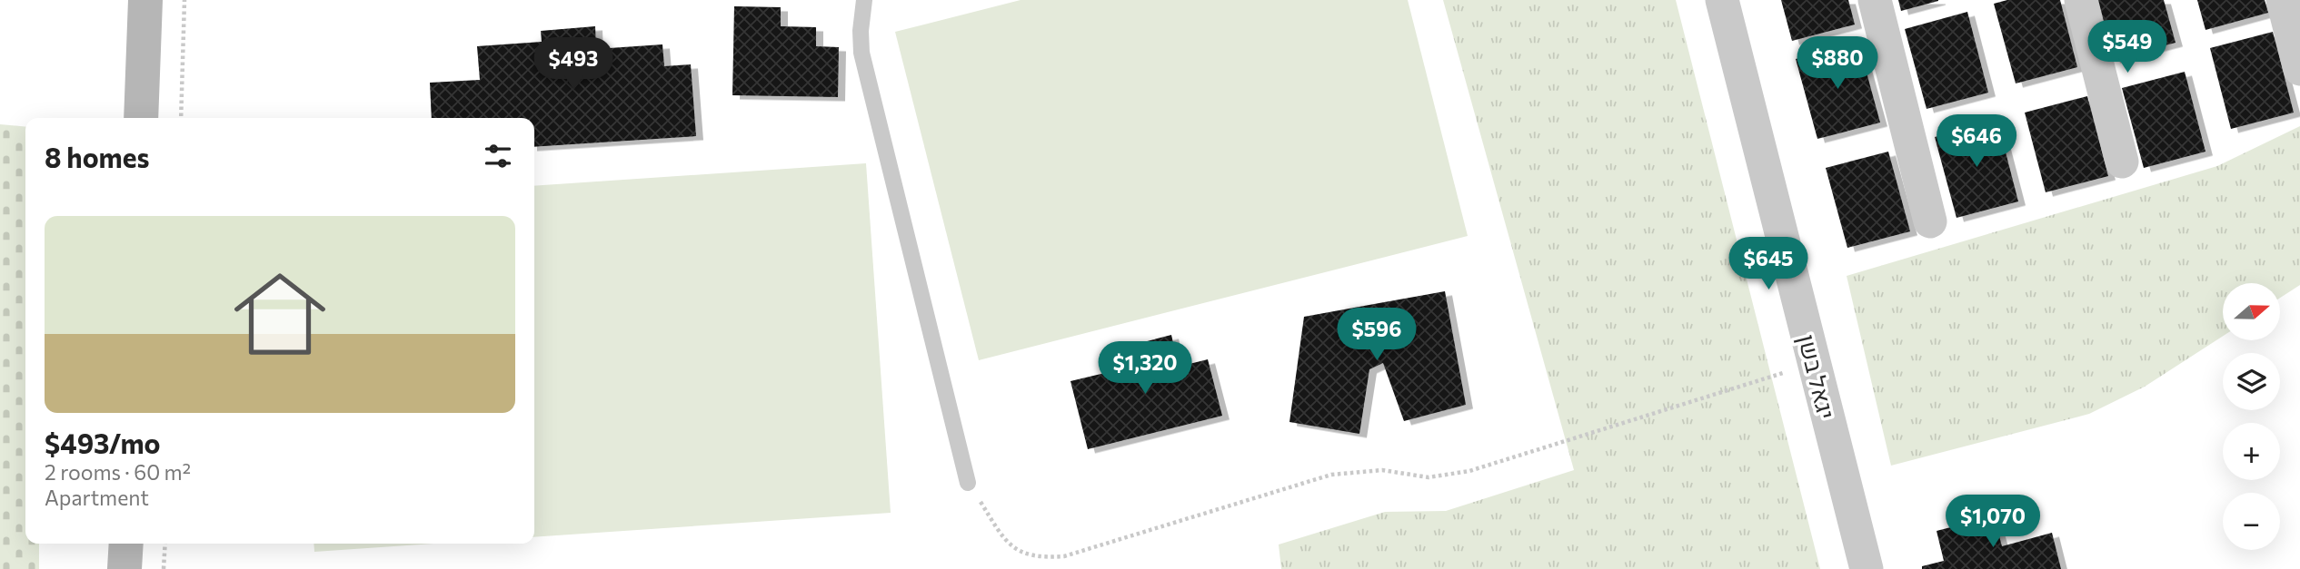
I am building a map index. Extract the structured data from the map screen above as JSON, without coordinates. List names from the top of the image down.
{
  "streets": {
    "street": ["יגאל בשן"]
  },
  "north": "right",
  "page": {
    "price": [
      "$549",
      "$880",
      "$493",
      "$646",
      "$645",
      "$596",
      "$1,320",
      "$1,070"
    ],
    "heading": "8 homes",
    "list": [
      {
        "name": "$493/mo",
        "note": "2 rooms · 60 m² · Apartment"
      }
    ],
    "map_buttons": ["+", "−"]
  }
}
